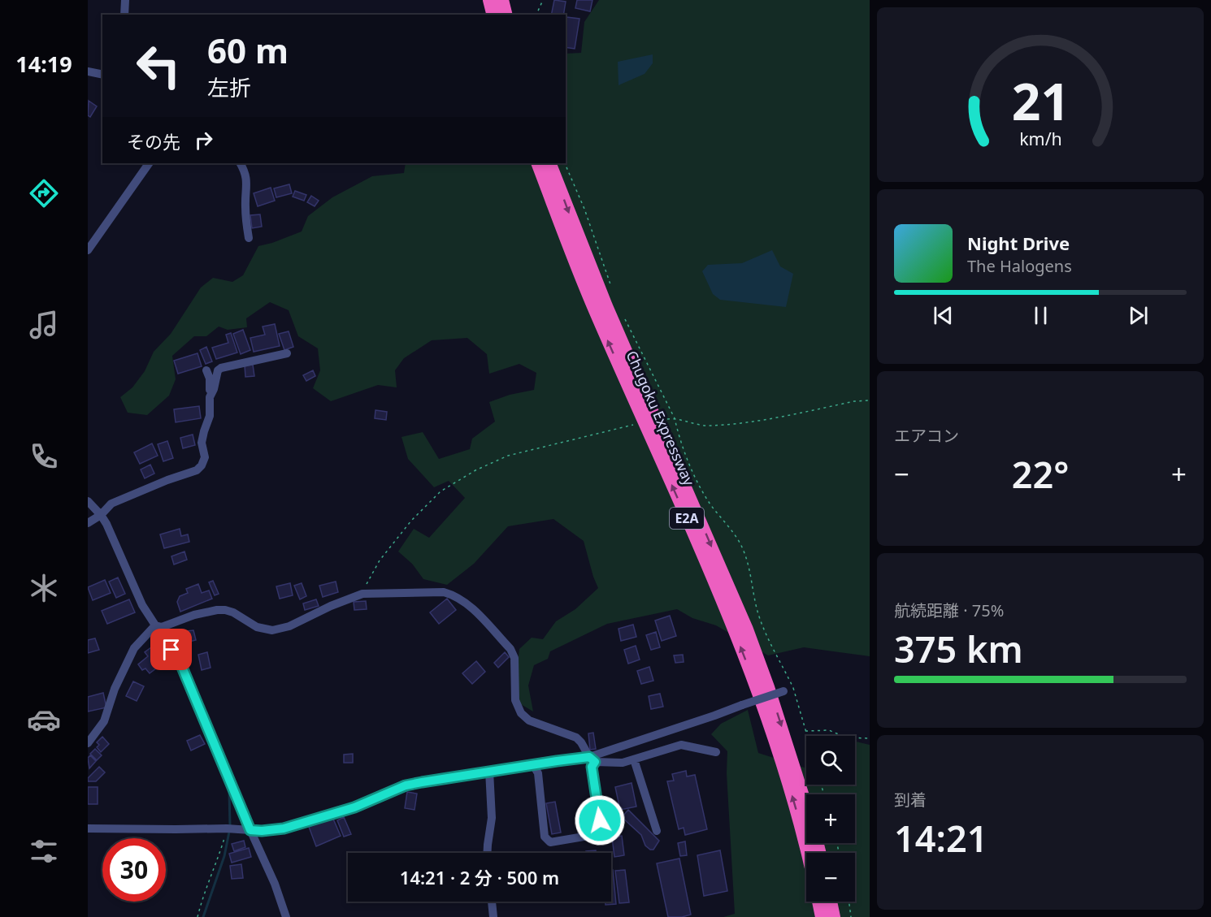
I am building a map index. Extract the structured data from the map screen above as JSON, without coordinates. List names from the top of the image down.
{
  "streets": {
    "highway": ["Chugoku Expressway", "E2A"]
  },
  "page": {
    "tabs": "14:19",
    "turn": ["60 m", "左折"],
    "then": "その先",
    "song": ["Night Drive", "The Halogens"],
    "tile": [
      "エアコン",
      ["航続距離 · 75%", "375 km"],
      ["到着", "14:21"]
    ],
    "heat": ["−", "22°", "+"],
    "map_buttons": ["+", "−"],
    "limit": "30",
    "trip": "14:21 · 2 分 · 500 m",
    "gauge": ["21", "km/h"]
  }
}
